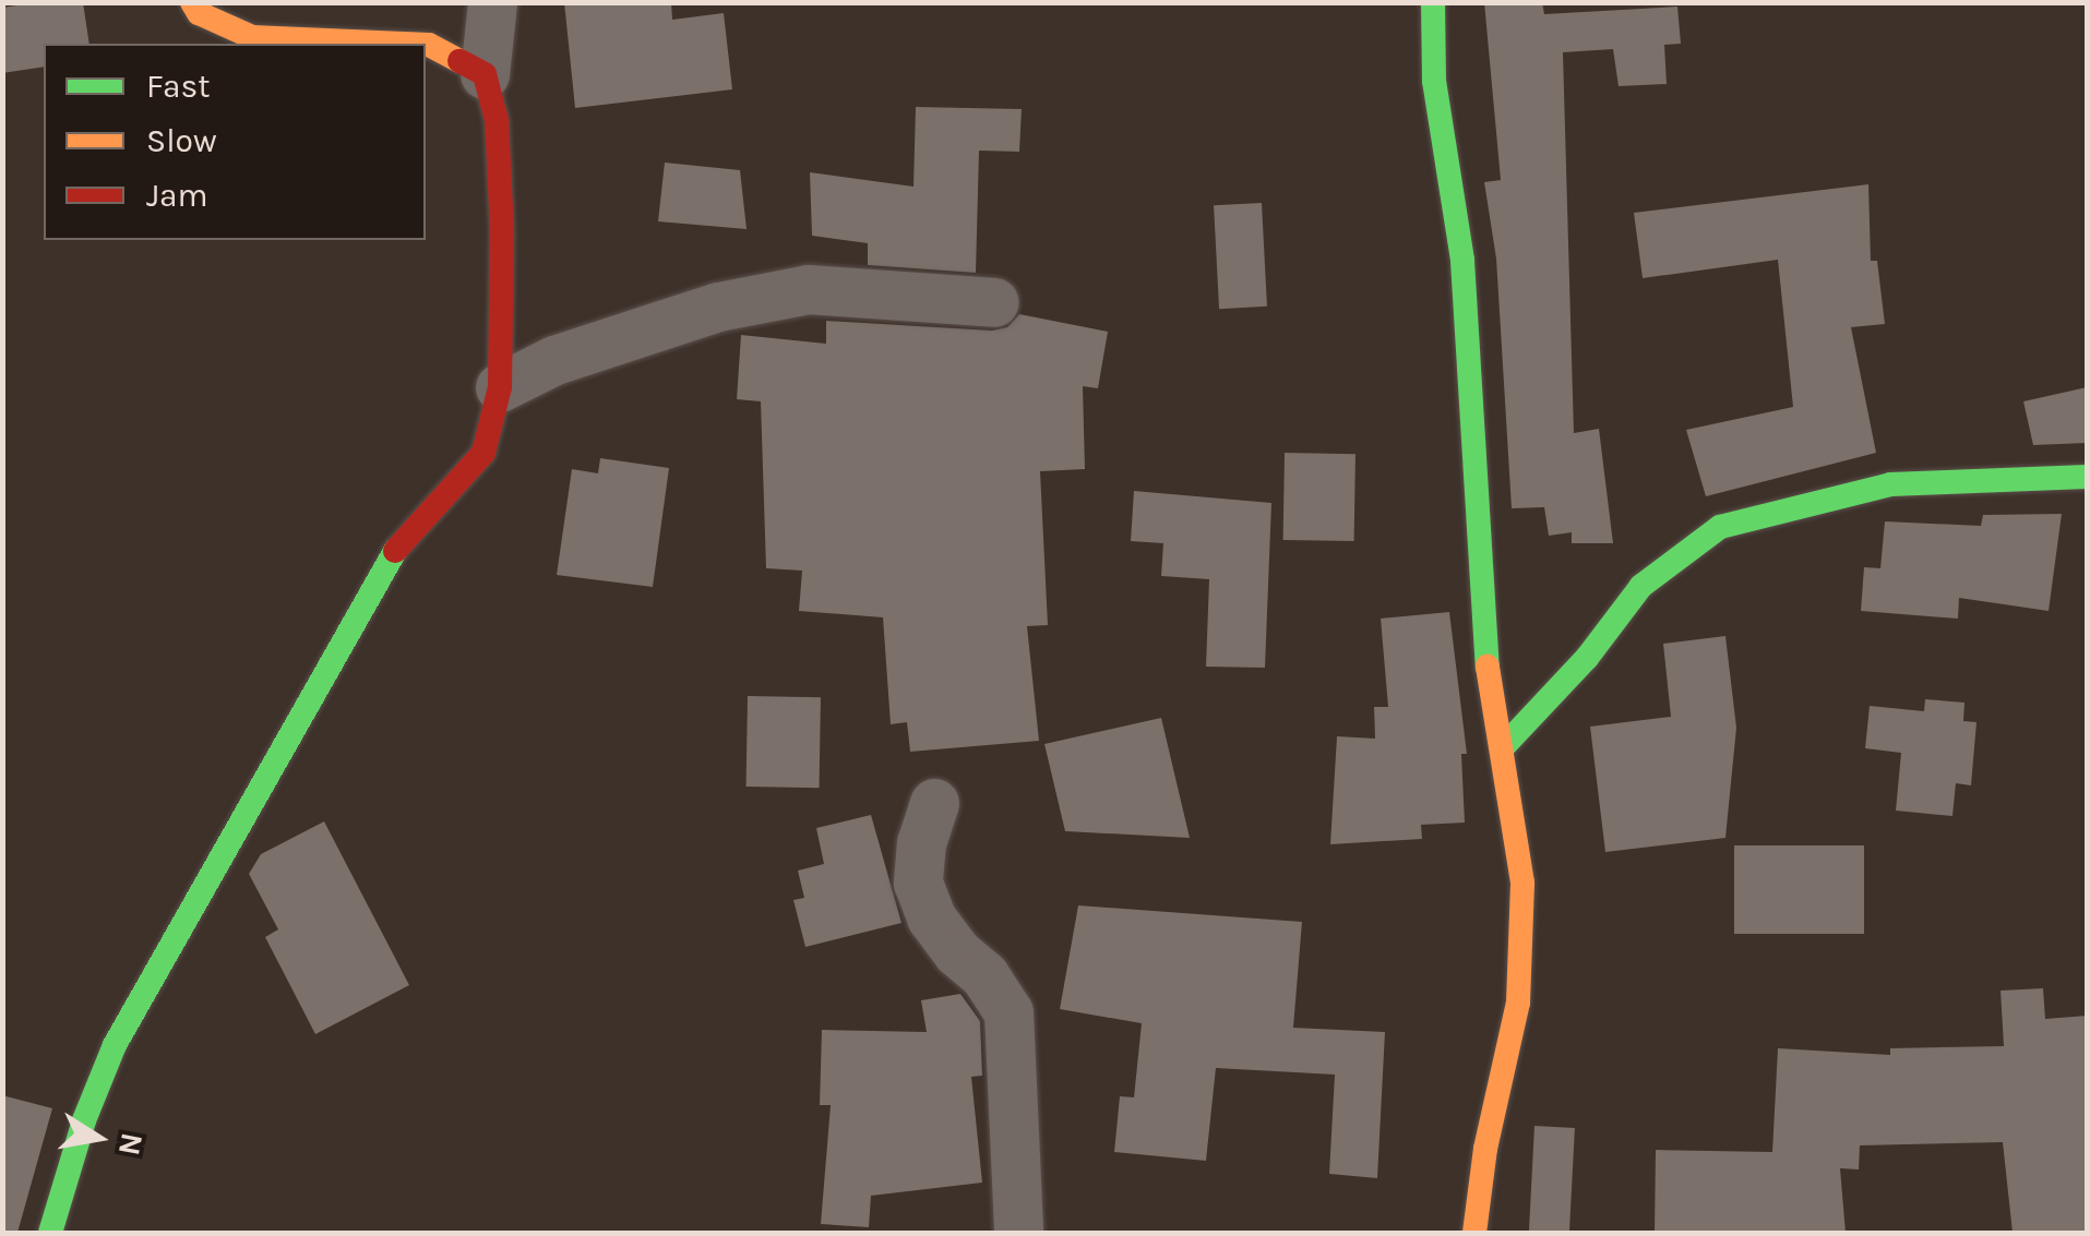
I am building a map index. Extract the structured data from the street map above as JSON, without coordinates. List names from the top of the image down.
{
  "legend": ["Fast", "Slow", "Jam"],
  "north": "right"
}
